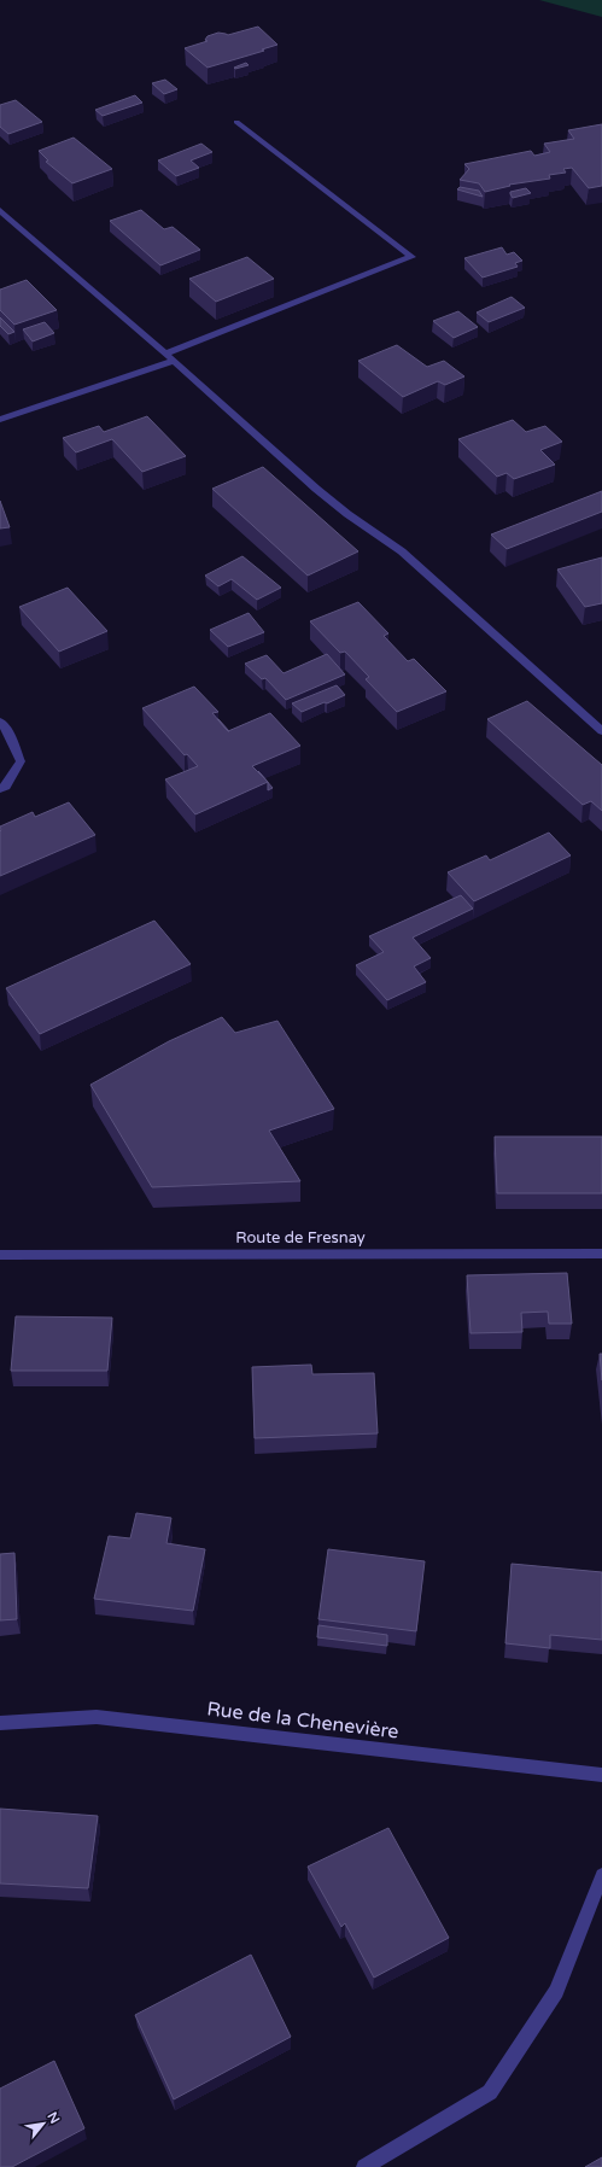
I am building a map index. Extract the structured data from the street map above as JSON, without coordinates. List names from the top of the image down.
{
  "streets": {
    "street": ["Route de Fresnay", "Rue de la Chenevière"]
  },
  "north": "top right"
}
